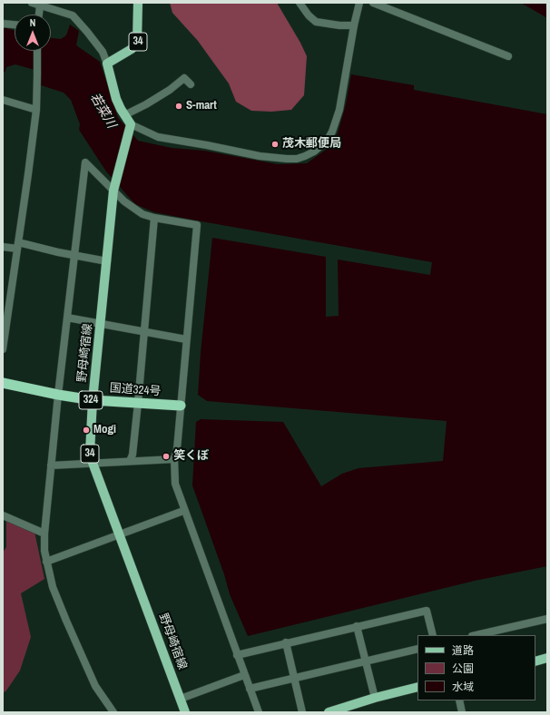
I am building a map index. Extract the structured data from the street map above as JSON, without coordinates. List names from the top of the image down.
{
  "streets": {
    "highway": ["国道324号", "324"],
    "main road": ["34", "野母崎宿線"]
  },
  "crossings": [
    ["野母崎宿線", "国道324号"]
  ],
  "water": ["若菜川"],
  "places": [
    "S-mart",
    "茂木郵便局",
    "Mogi",
    "笑くぼ"
  ],
  "legend": ["道路", "公園", "水域"],
  "north": "top"
}
